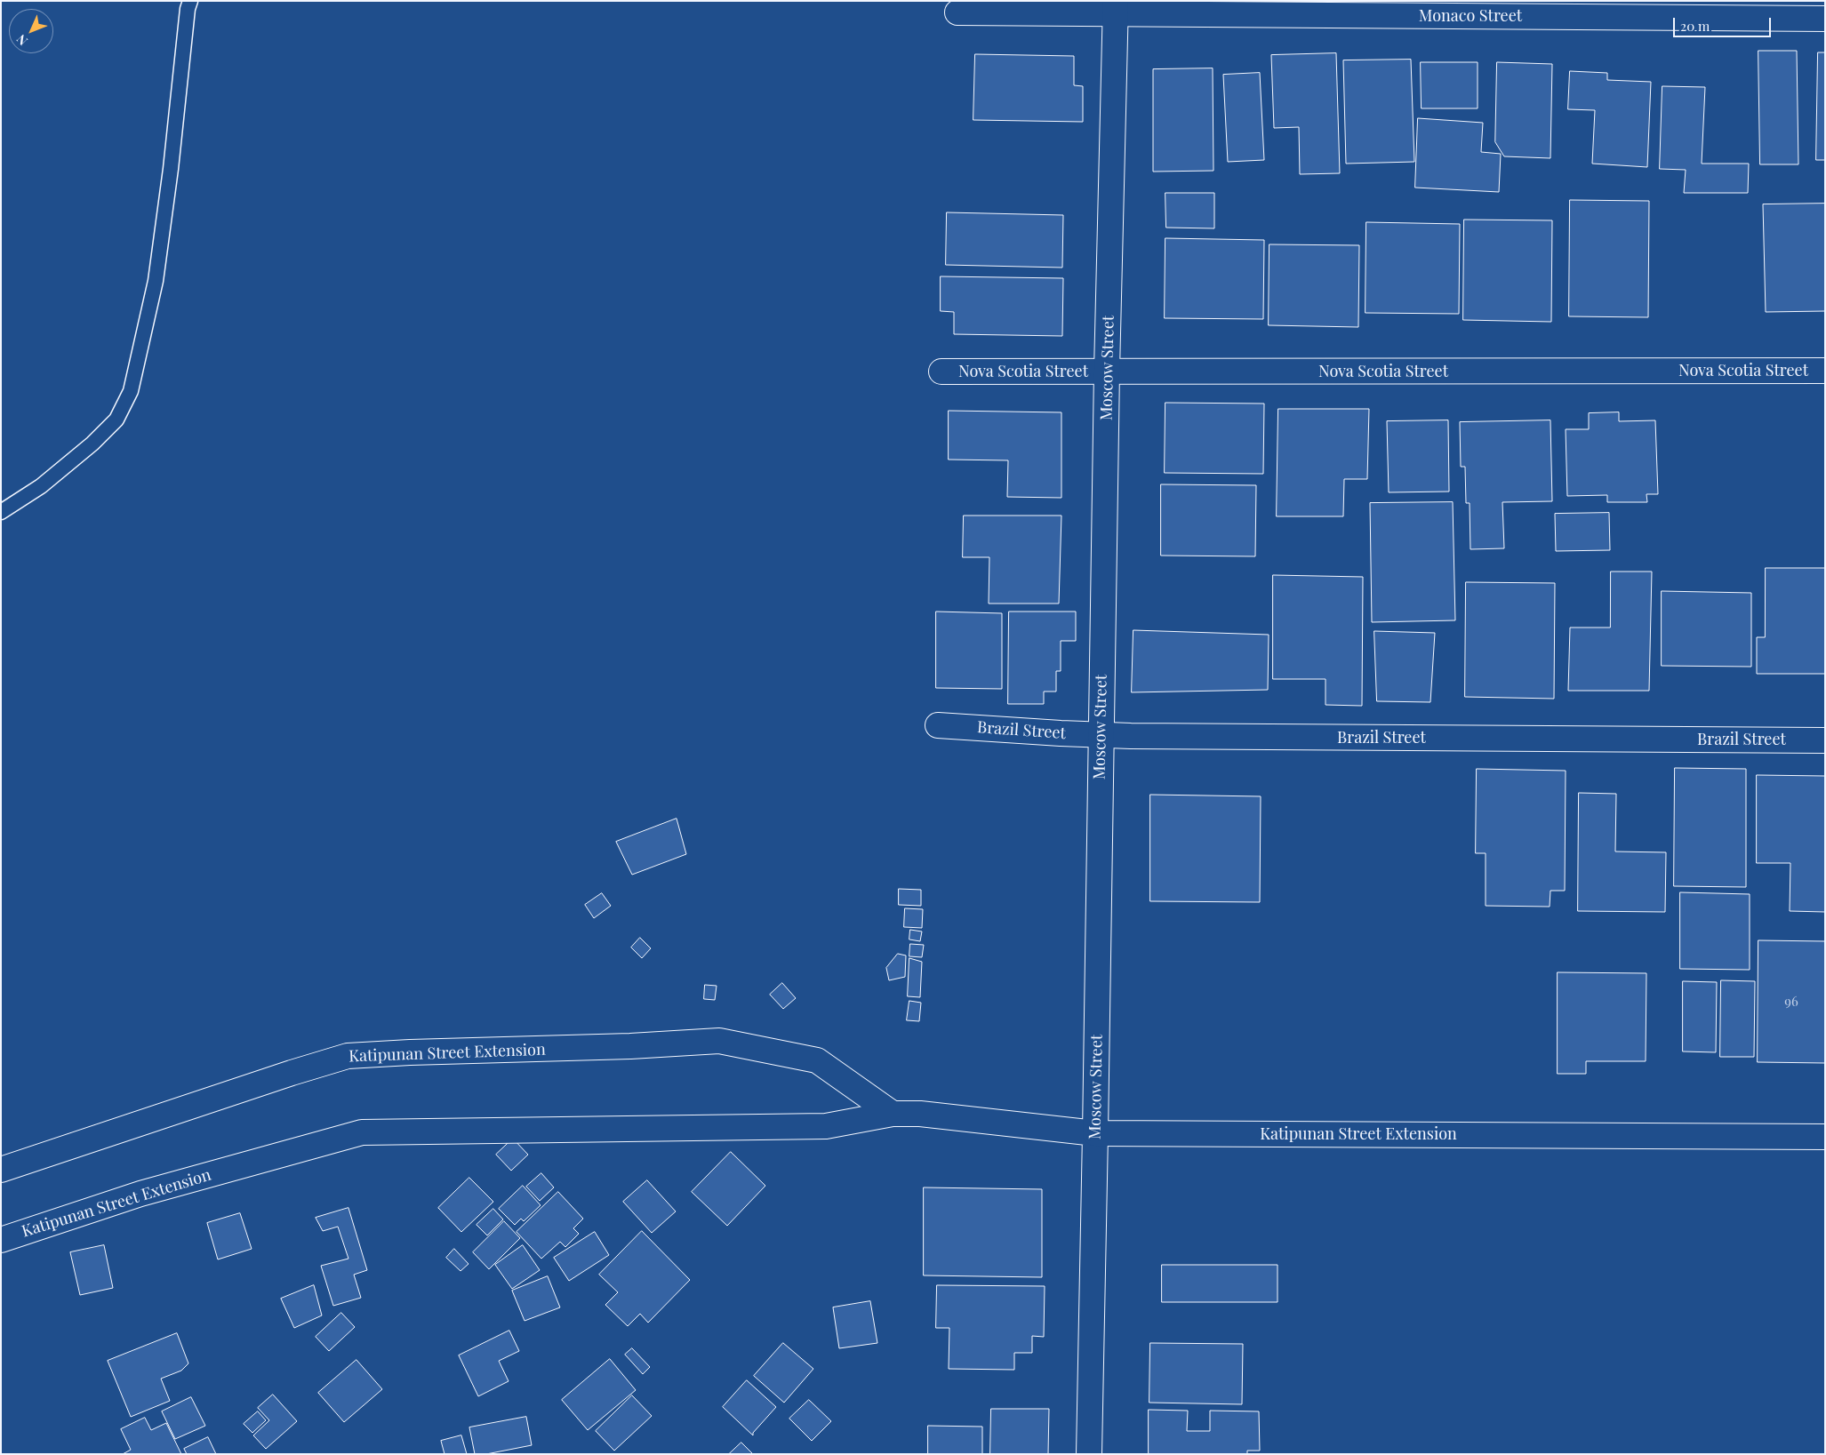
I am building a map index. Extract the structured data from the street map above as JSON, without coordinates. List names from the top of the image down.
{
  "streets": {
    "street": [
      "Monaco Street",
      "Moscow Street",
      "Nova Scotia Street",
      "Brazil Street",
      "Katipunan Street Extension"
    ]
  },
  "crossings": [
    ["Monaco Street", "Moscow Street"],
    ["Moscow Street", "Nova Scotia Street"],
    ["Moscow Street", "Brazil Street"],
    ["Moscow Street", "Katipunan Street Extension"]
  ],
  "house_numbers": ["96"],
  "scale_bar": "20 m",
  "north": "bottom left"
}
